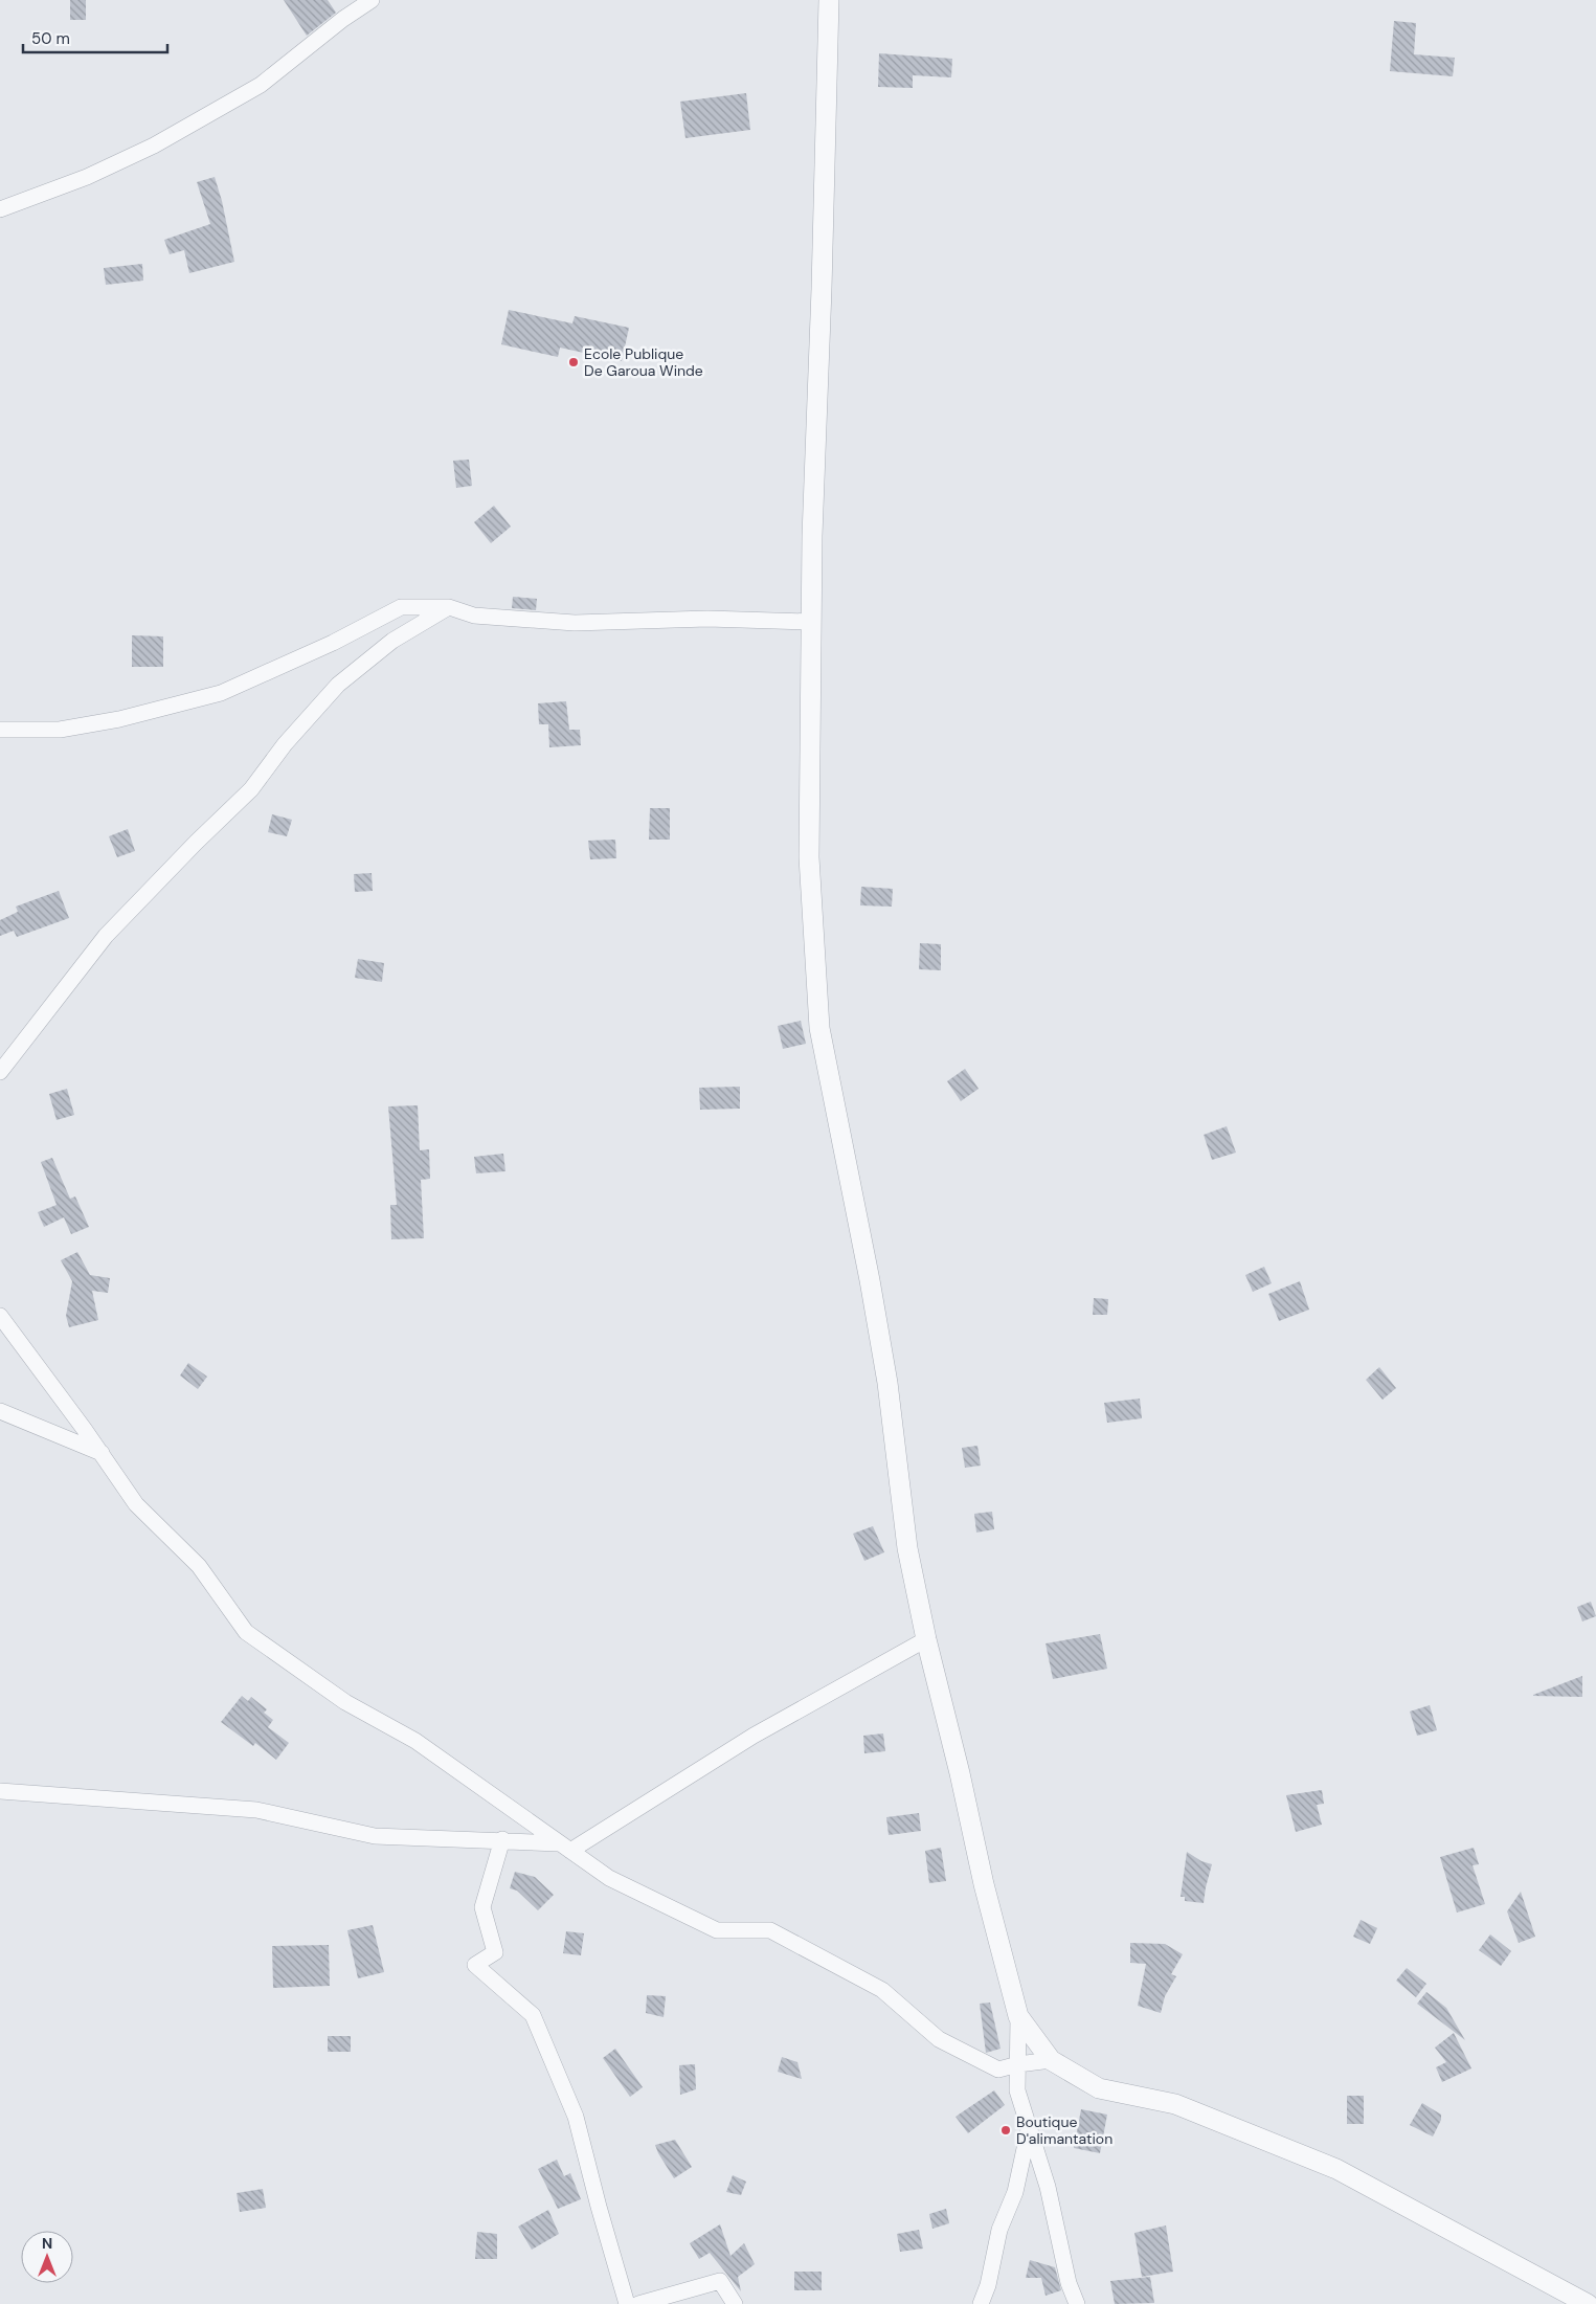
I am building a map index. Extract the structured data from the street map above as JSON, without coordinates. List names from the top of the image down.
{
  "places": ["Ecole Publique De Garoua Winde", "Boutique D'alimantation"],
  "scale_bar": "50 m",
  "north": "top"
}
